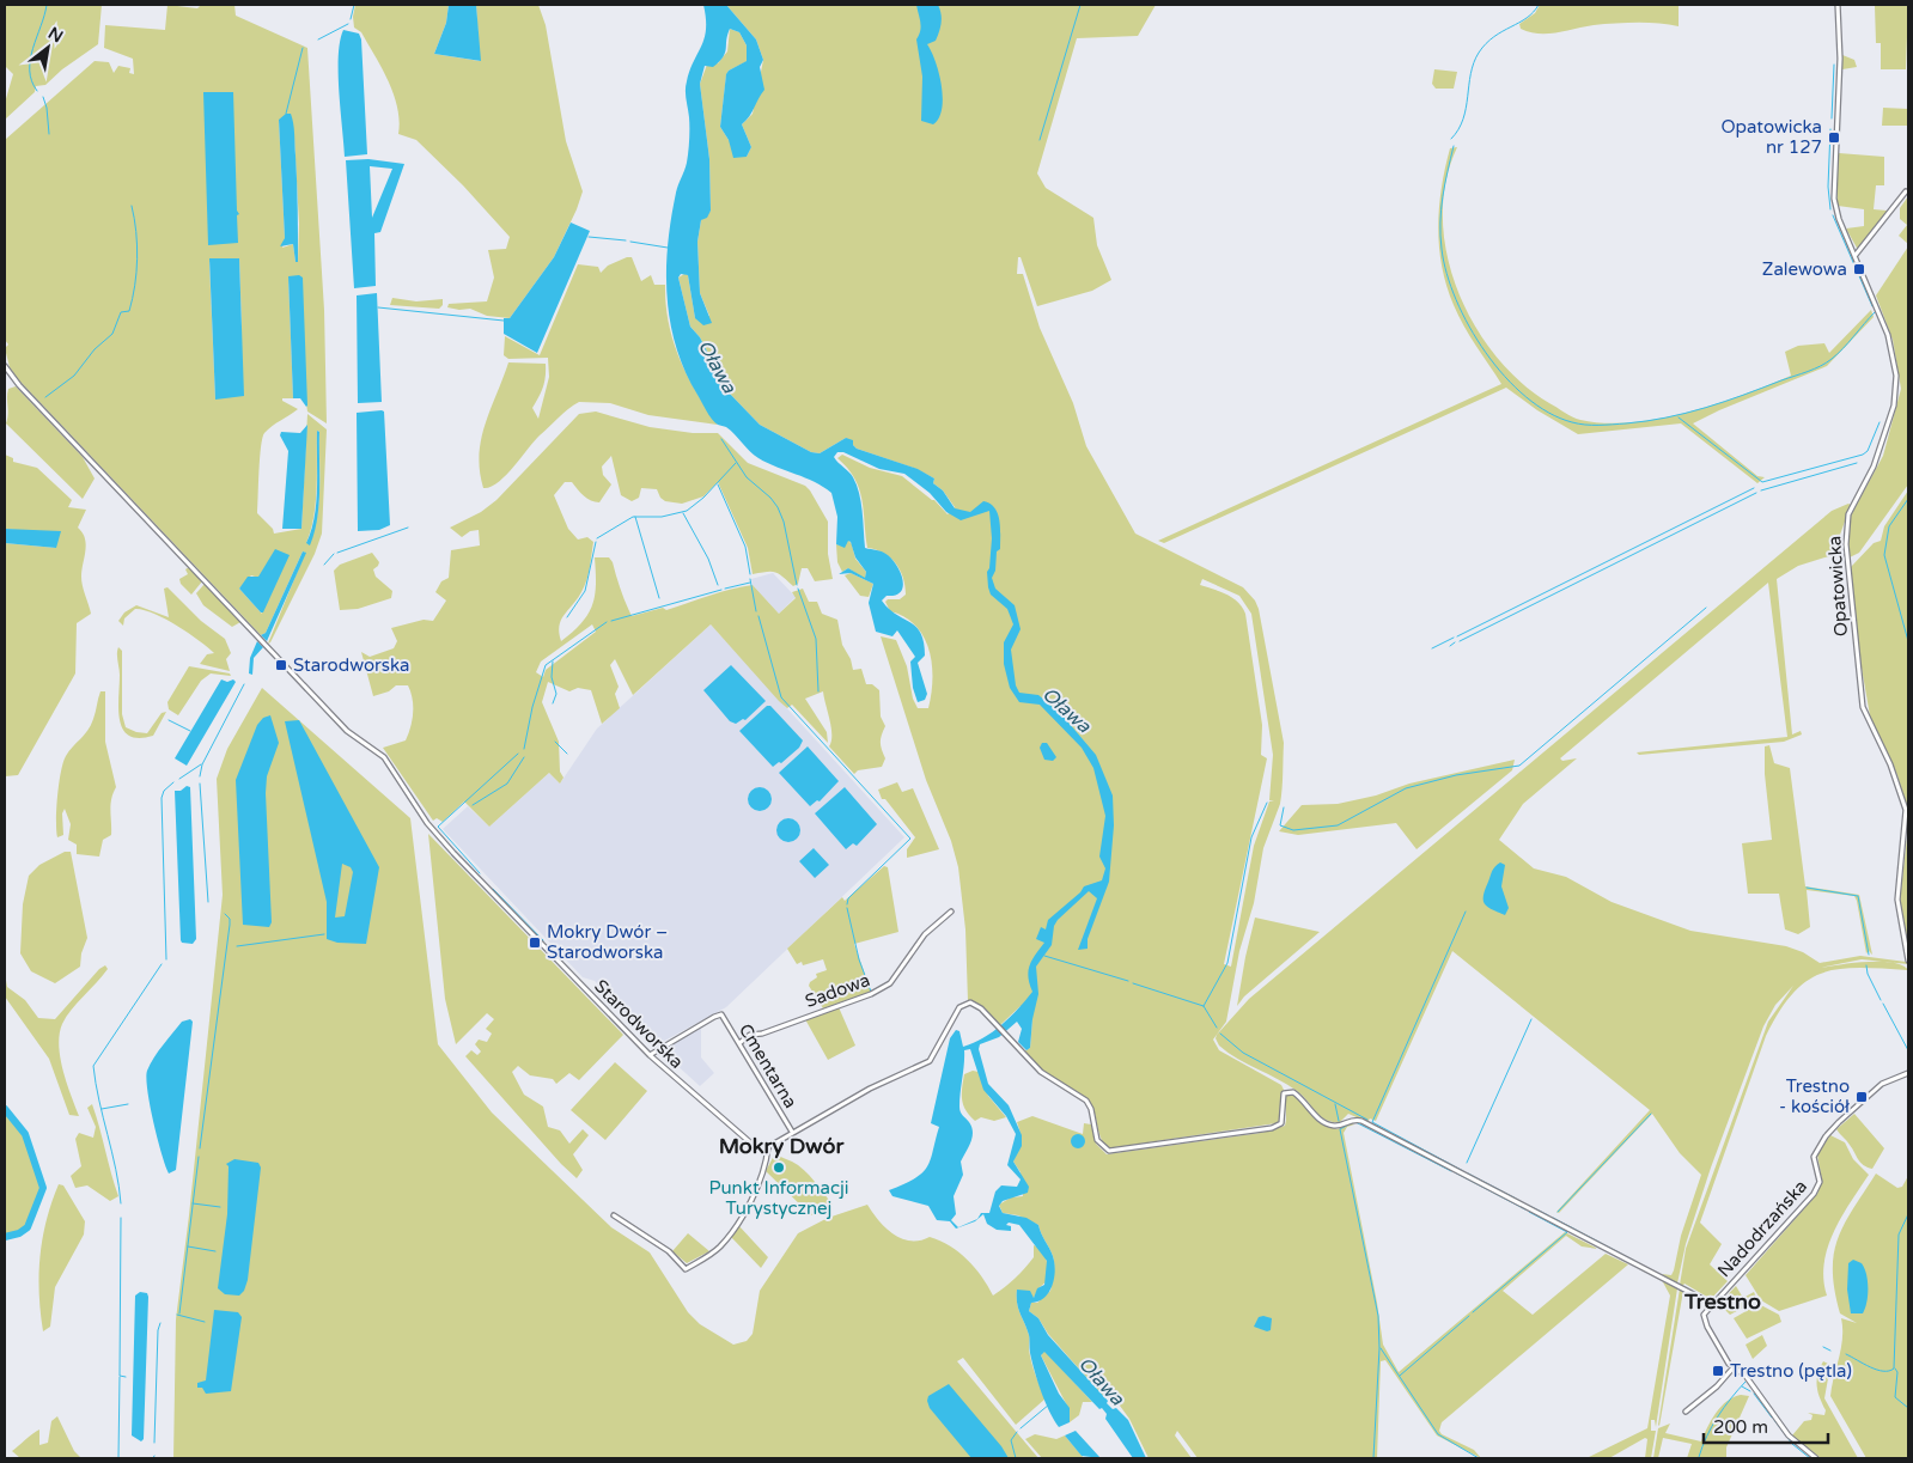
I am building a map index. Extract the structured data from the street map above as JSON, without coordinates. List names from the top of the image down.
{
  "streets": {
    "street": [
      "Opatowicka",
      "Sadowa",
      "Starodworska",
      "Cmentarna",
      "Nadodrzańska"
    ]
  },
  "crossings": [
    ["Sadowa", "Cmentarna"],
    ["Starodworska", "Cmentarna"]
  ],
  "districts": ["Mokry Dwór", "Trestno"],
  "water": ["Oława"],
  "places": {
    "transit": [
      "Opatowicka nr 127",
      "Zalewowa",
      "Starodworska",
      "Mokry Dwór – Starodworska",
      "Trestno - kościół",
      "Trestno (pętla)"
    ],
    "other": ["Punkt Informacji Turystycznej"]
  },
  "scale_bar": "200 m",
  "north": "top right"
}
